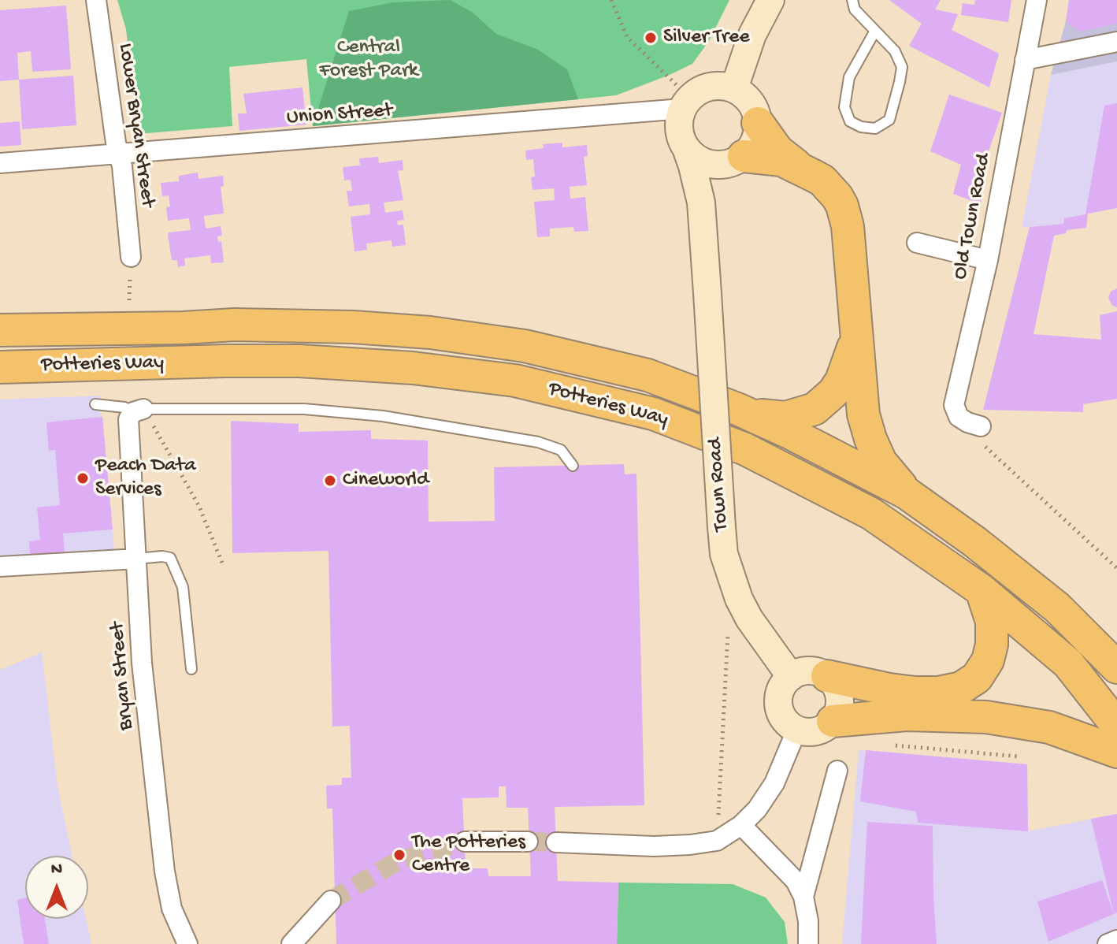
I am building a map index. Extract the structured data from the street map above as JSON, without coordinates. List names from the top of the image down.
{
  "streets": {
    "highway": ["Potteries Way"],
    "main road": ["Town Road"],
    "street": [
      "Union Street",
      "Lower Bryan Street",
      "Old Town Road",
      "Bryan Street"
    ]
  },
  "crossings": [
    ["Union Street", "Lower Bryan Street"],
    ["Union Street", "Town Road"]
  ],
  "parks": ["Central Forest Park"],
  "places": [
    "Silver Tree",
    "Peach Data Services",
    "Cineworld",
    "The Potteries Centre"
  ],
  "north": "top"
}
